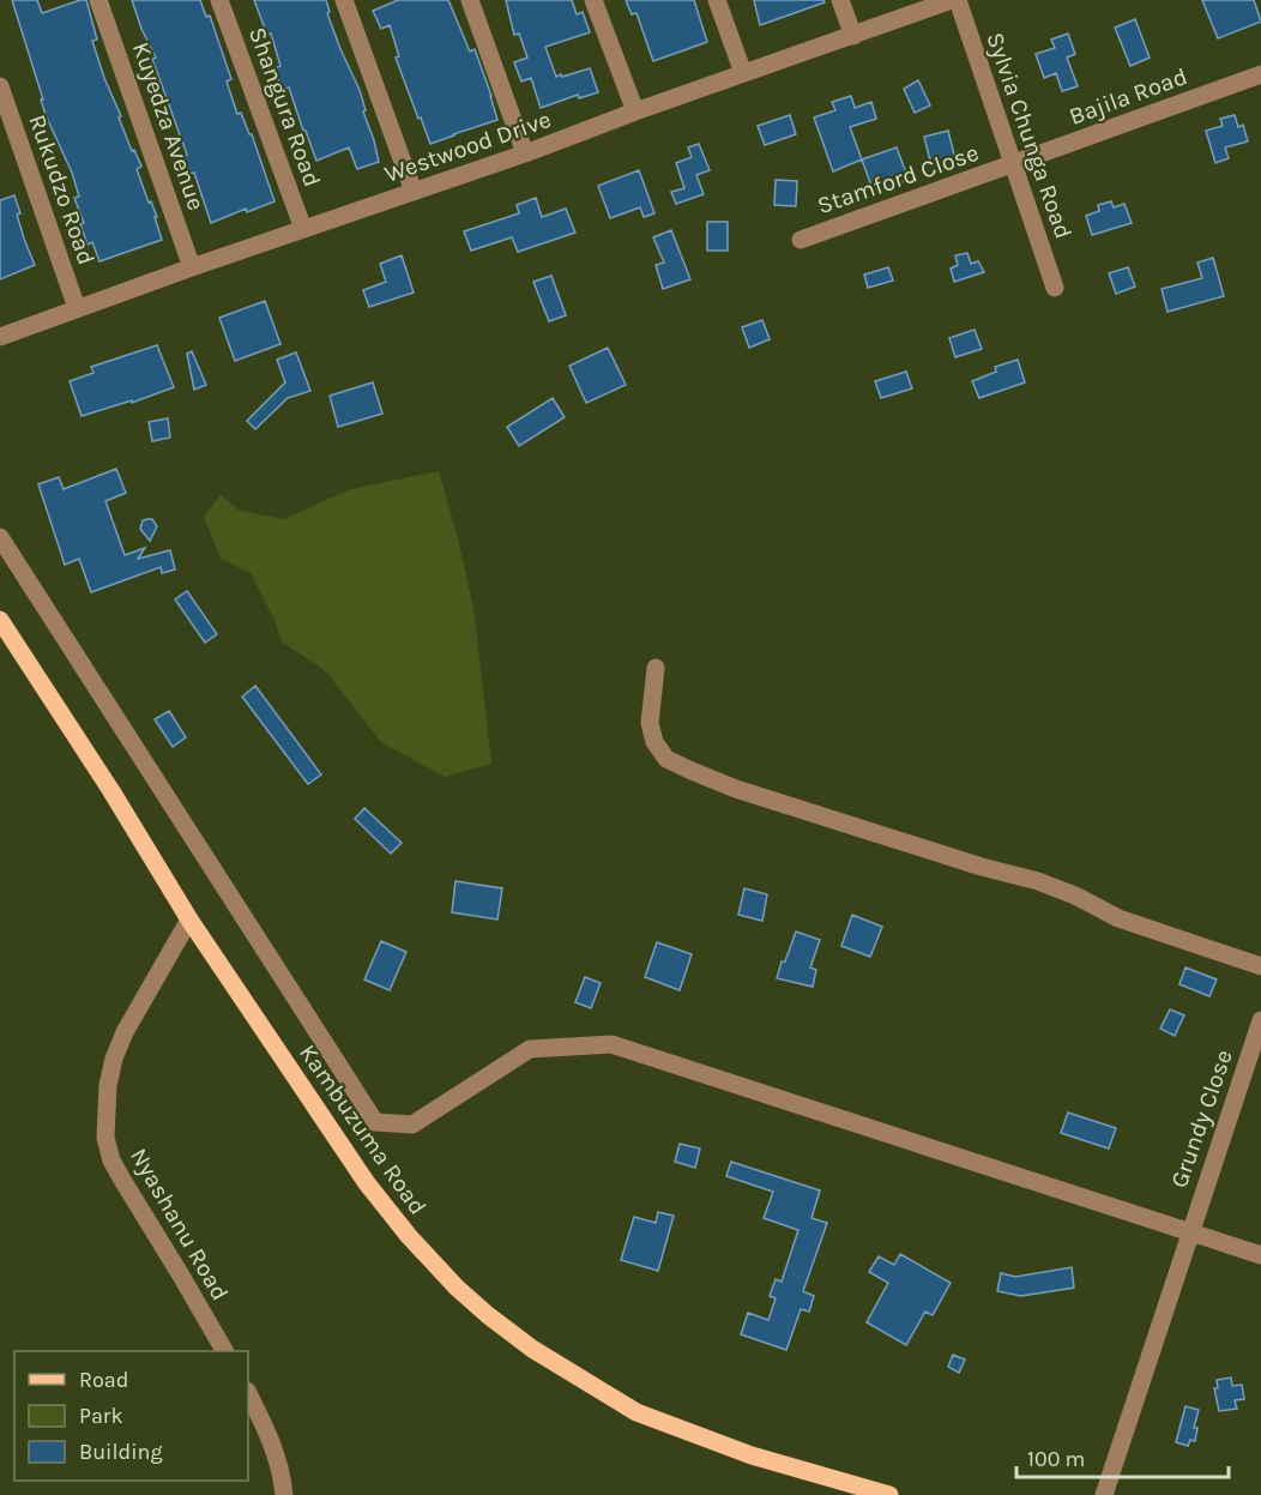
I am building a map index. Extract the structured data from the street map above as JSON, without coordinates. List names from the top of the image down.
{
  "streets": {
    "main road": ["Kambuzuma Road"],
    "street": [
      "Bajila Road",
      "Shangura Road",
      "Kuyedza Avenue",
      "Sylvia Chunga Road",
      "Westwood Drive",
      "Stamford Close",
      "Rukudzo Road",
      "Grundy Close",
      "Nyashanu Road"
    ]
  },
  "crossings": [
    ["Bajila Road", "Sylvia Chunga Road"],
    ["Bajila Road", "Stamford Close"],
    ["Shangura Road", "Westwood Drive"],
    ["Kuyedza Avenue", "Westwood Drive"],
    ["Sylvia Chunga Road", "Stamford Close"],
    ["Westwood Drive", "Rukudzo Road"],
    ["Kambuzuma Road", "Nyashanu Road"]
  ],
  "legend": ["Road", "Park", "Building"],
  "scale_bar": "100 m"
}
